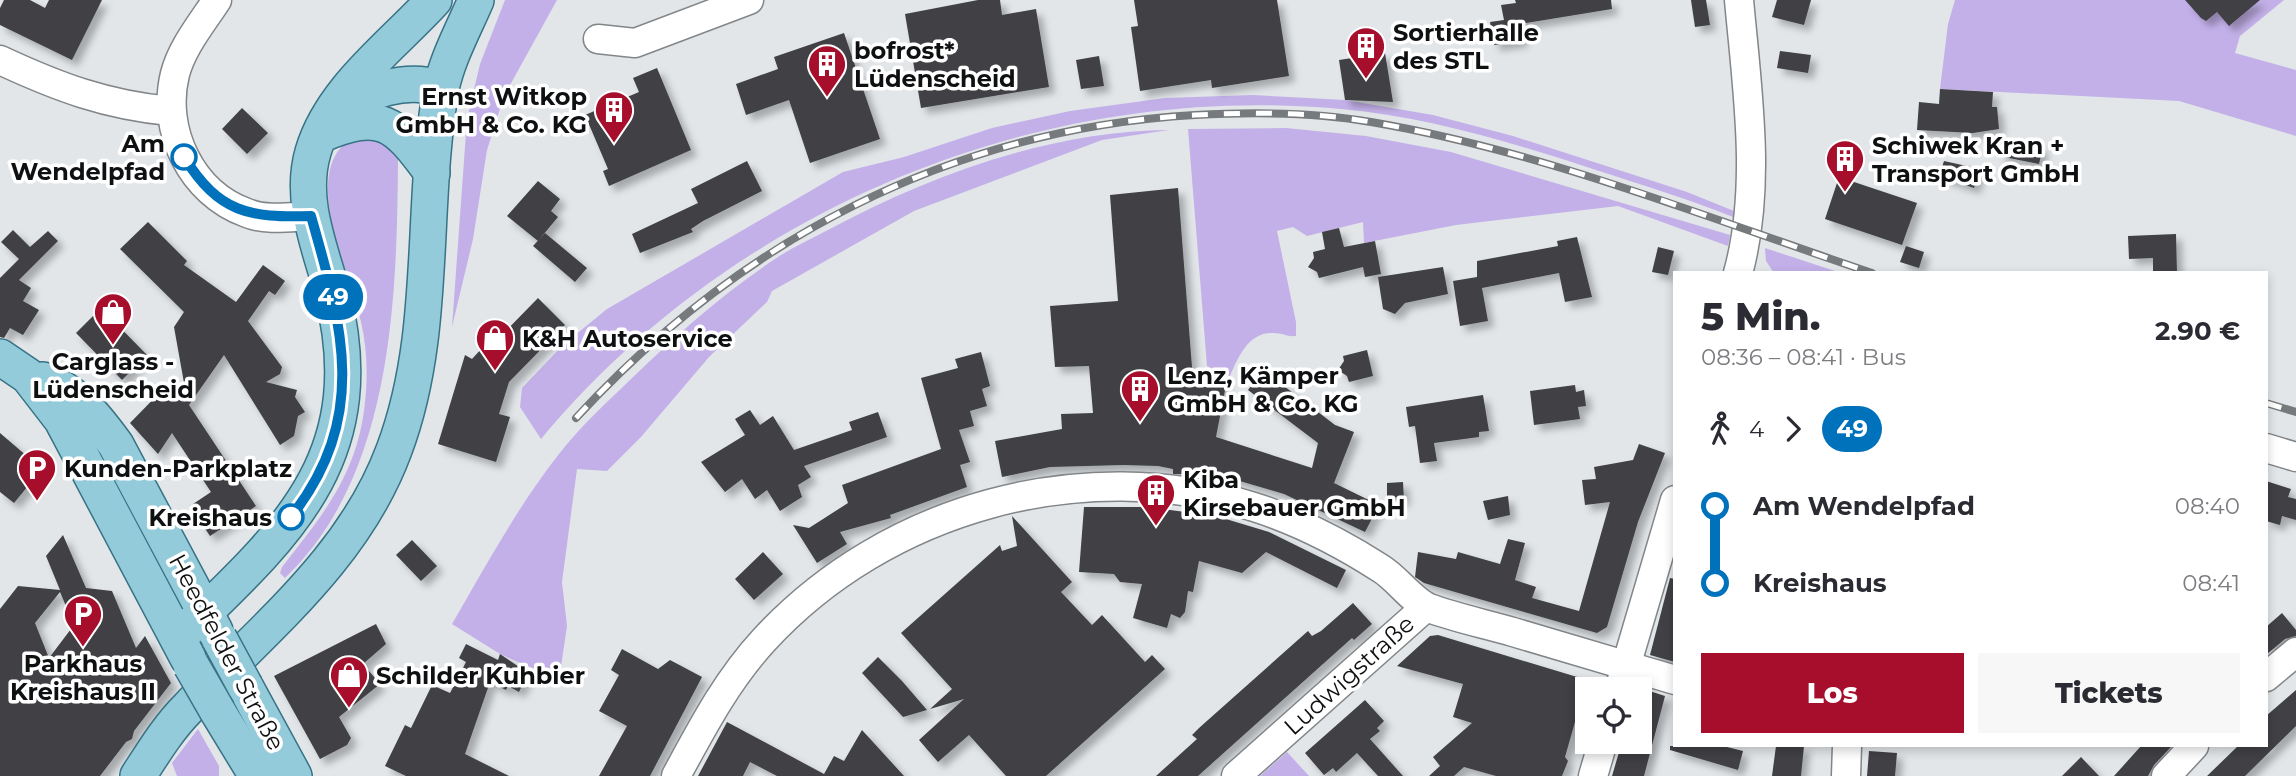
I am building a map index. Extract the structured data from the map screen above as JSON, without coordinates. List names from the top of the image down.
{
  "streets": {
    "main road": ["Heedfelder Straße"],
    "street": ["Ludwigstraße"]
  },
  "places": {
    "building": [
      "Sortierhalle des STL",
      "bofrost* Lüdenscheid",
      "Ernst Witkop GmbH & Co. KG",
      "Schiwek Kran + Transport GmbH",
      "Lenz, Kämper GmbH & Co. KG",
      "Kiba Kirsebauer GmbH"
    ],
    "other": ["Am Wendelpfad", "Kreishaus"],
    "shop": ["Carglass - Lüdenscheid", "K&H Autoservice", "Schilder Kuhbier"],
    "parking": ["Kunden-Parkplatz", "Parkhaus Kreishaus II"]
  },
  "lines": ["bus line 49"],
  "page": {
    "on_map": "49",
    "heading": ["5 Min.", "08:36 – 08:41 · Bus", "2.90 €"],
    "legs": ["4", "49"],
    "list": [
      {
        "name": "Am Wendelpfad",
        "value": "08:40"
      },
      {
        "name": "Kreishaus",
        "value": "08:41"
      }
    ],
    "buttons": ["Los", "Tickets"]
  }
}
